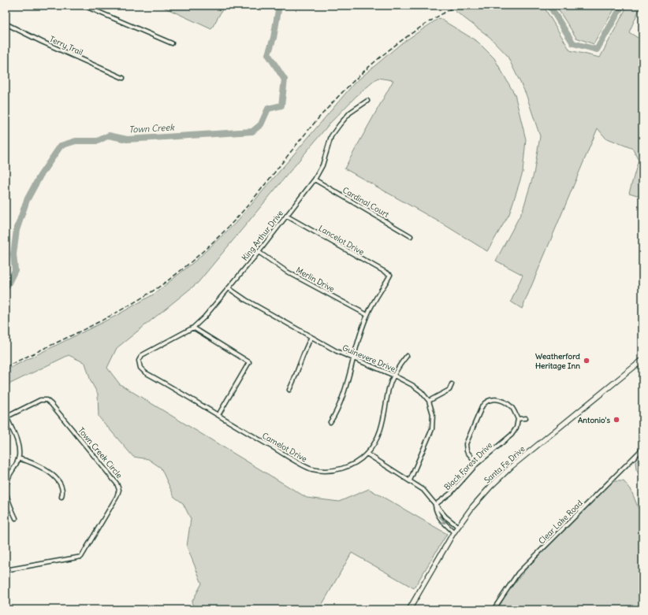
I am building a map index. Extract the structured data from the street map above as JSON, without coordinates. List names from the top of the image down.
{
  "streets": {
    "main road": ["Santa Fe Drive"],
    "street": [
      "Terry Trail",
      "Cardinal Court",
      "King Arthur Drive",
      "Lancelot Drive",
      "Merlin Drive",
      "Guinevere Drive",
      "Camelot Drive",
      "Town Creek Circle",
      "Black Forest Drive",
      "Clear Lake Road"
    ]
  },
  "crossings": [
    ["Cardinal Court", "King Arthur Drive"],
    ["King Arthur Drive", "Lancelot Drive"],
    ["King Arthur Drive", "Merlin Drive"],
    ["King Arthur Drive", "Guinevere Drive"],
    ["King Arthur Drive", "Camelot Drive"],
    ["Lancelot Drive", "Merlin Drive"],
    ["Guinevere Drive", "Camelot Drive"]
  ],
  "water": ["Town Creek"],
  "places": ["Weatherford Heritage Inn", "Antonio's"]
}
